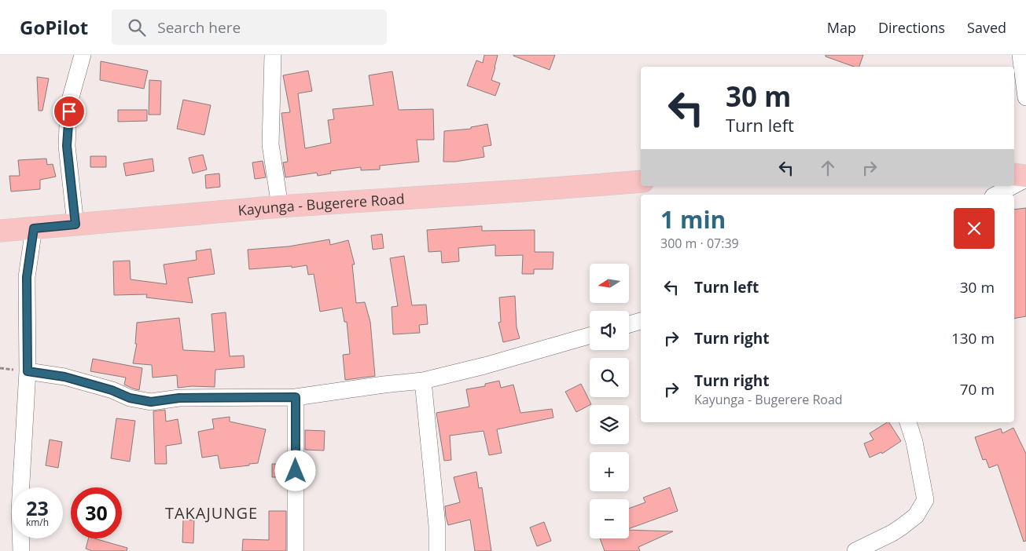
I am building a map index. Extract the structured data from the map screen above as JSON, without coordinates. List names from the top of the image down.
{
  "streets": {
    "main road": ["Kayunga - Bugerere Road"]
  },
  "districts": ["TAKAJUNGE"],
  "north": "left",
  "page": {
    "header": "GoPilot",
    "search": "Search here",
    "nav": ["Map", "Directions", "Saved"],
    "turn": ["30 m", "Turn left"],
    "heading": ["1 min", "300 m · 07:39"],
    "list": [
      {
        "name": "Turn left",
        "value": "30 m"
      },
      {
        "name": "Turn right",
        "value": "130 m"
      },
      {
        "name": "Turn right",
        "note": "Kayunga - Bugerere Road",
        "value": "70 m"
      }
    ],
    "map_buttons": ["+", "−"],
    "speed": "23 km/h",
    "limit": "30"
  }
}
